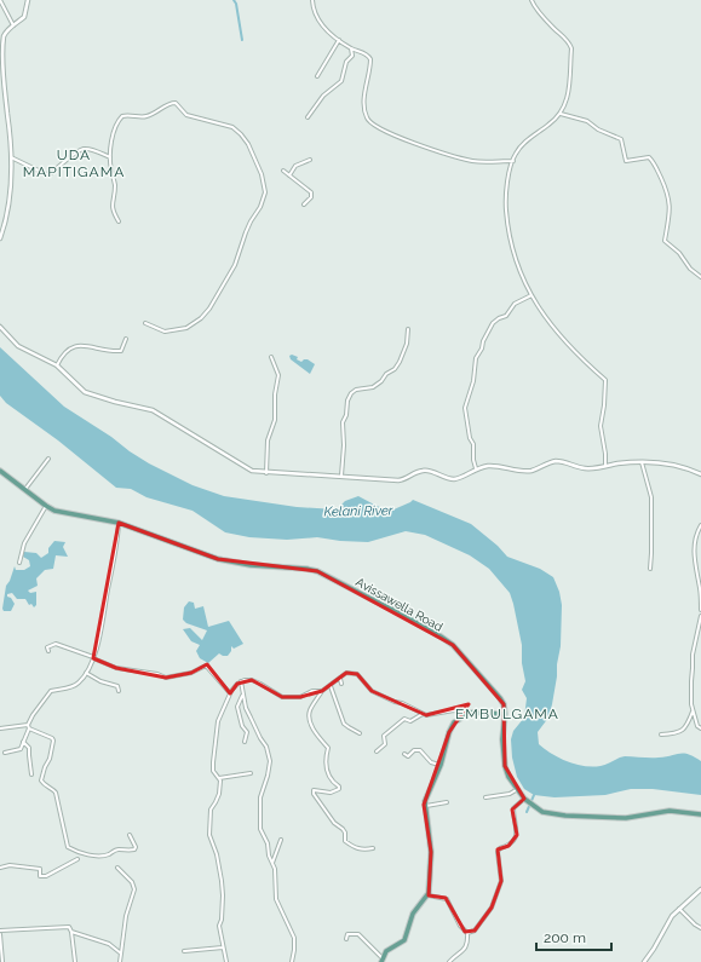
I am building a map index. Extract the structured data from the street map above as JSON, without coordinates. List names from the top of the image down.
{
  "streets": {
    "main road": ["Avissawella Road"]
  },
  "districts": ["UDA MAPITIGAMA", "EMBULGAMA"],
  "water": ["Kelani River"],
  "scale_bar": "200 m"
}
